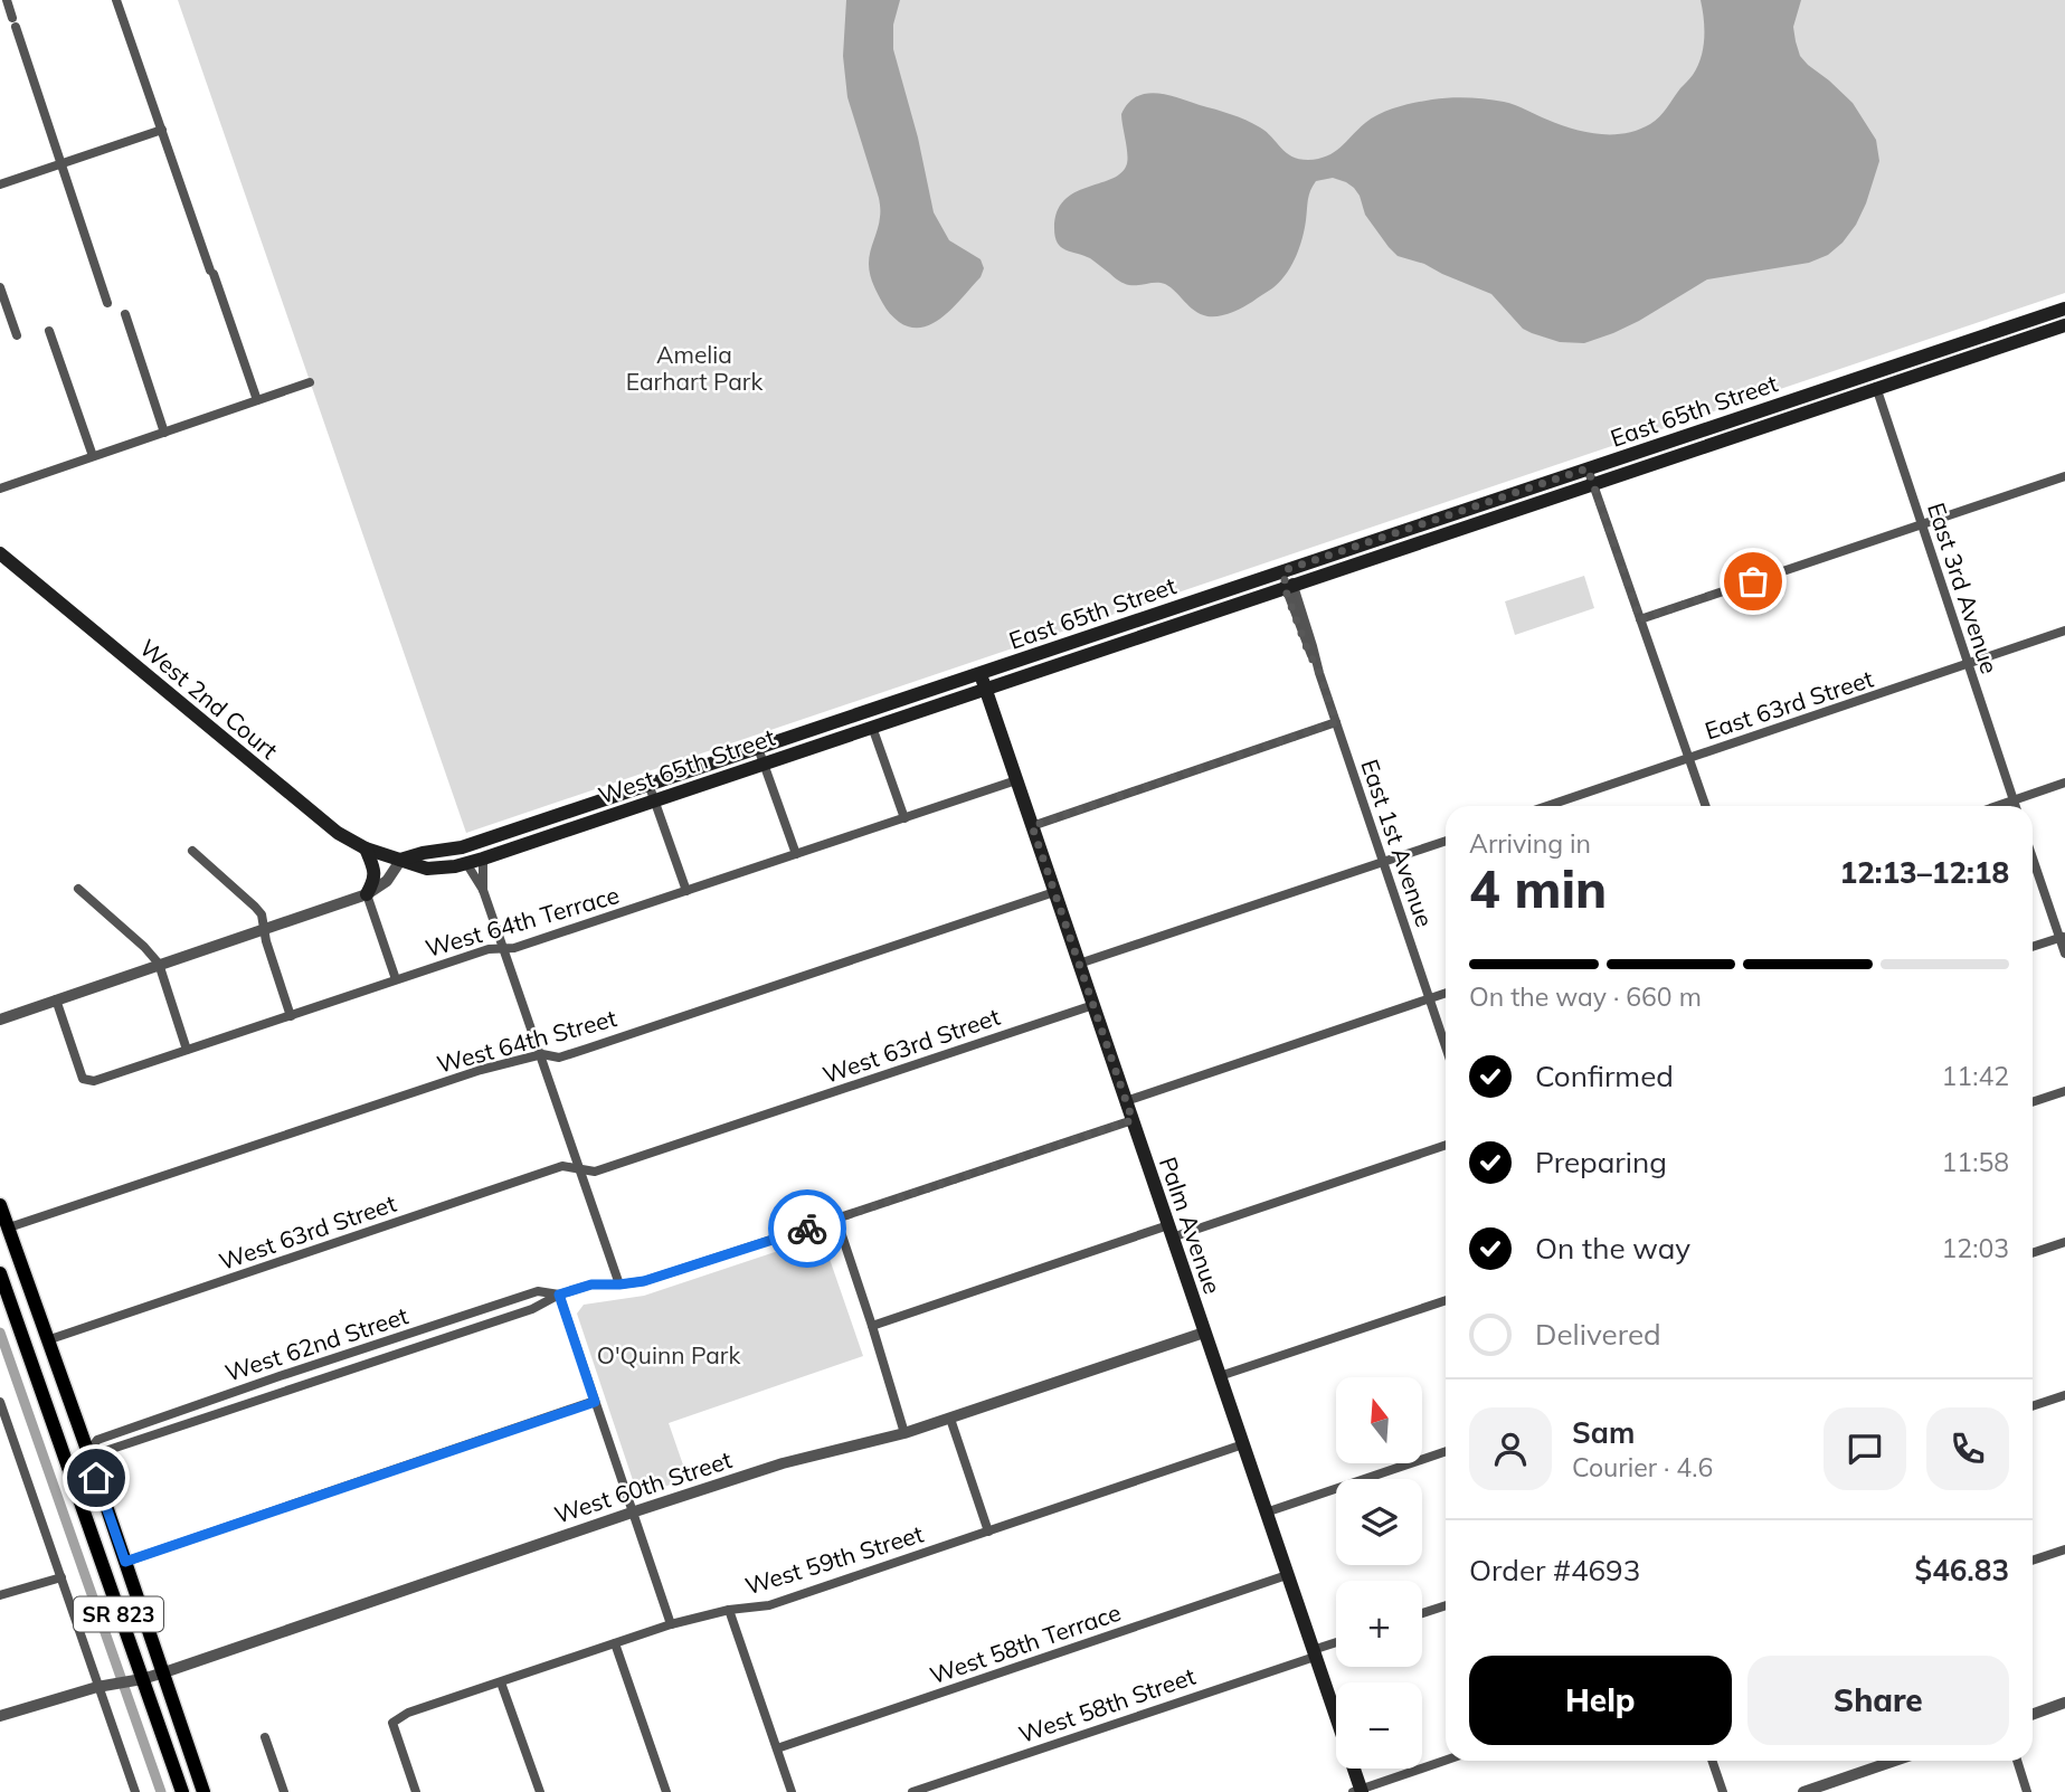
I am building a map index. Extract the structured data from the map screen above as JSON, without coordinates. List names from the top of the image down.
{
  "streets": {
    "main road": [
      "East 65th Street",
      "West 2nd Court",
      "West 65th Street",
      "Palm Avenue",
      "SR 823"
    ],
    "street": [
      "East 3rd Avenue",
      "East 63rd Street",
      "East 1st Avenue",
      "West 64th Terrace",
      "West 64th Street",
      "West 63rd Street",
      "West 62nd Street",
      "West 60th Street",
      "West 59th Street",
      "West 58th Terrace",
      "West 58th Street"
    ]
  },
  "crossings": [
    ["East 65th Street", "East 3rd Avenue"],
    ["East 65th Street", "West 65th Street"],
    ["East 65th Street", "East 1st Avenue"],
    ["East 65th Street", "Palm Avenue"],
    ["East 3rd Avenue", "East 63rd Street"],
    ["West 2nd Court", "West 65th Street"],
    ["West 65th Street", "Palm Avenue"],
    ["West 64th Terrace", "Palm Avenue"],
    ["West 64th Street", "Palm Avenue"],
    ["West 64th Street", "SR 823"],
    ["West 63rd Street", "Palm Avenue"],
    ["West 63rd Street", "SR 823"],
    ["Palm Avenue", "West 62nd Street"],
    ["Palm Avenue", "West 60th Street"],
    ["Palm Avenue", "West 59th Street"],
    ["Palm Avenue", "West 58th Terrace"],
    ["Palm Avenue", "West 58th Street"],
    ["West 62nd Street", "SR 823"],
    ["West 60th Street", "SR 823"]
  ],
  "parks": ["Amelia Earhart Park", "O'Quinn Park"],
  "north": "top",
  "page": {
    "heading": ["4 min", "Arriving in", "12:13–12:18"],
    "panel": [
      "Sam",
      "Courier · 4.6",
      "Order #4693",
      "$46.83"
    ],
    "bar": "On the way · 660 m",
    "list": [
      ["Confirmed", "11:42"],
      ["Preparing", "11:58"],
      ["On the way", "12:03"],
      "Delivered"
    ],
    "map_buttons": ["+", "−"],
    "buttons": ["Help", "Share"]
  }
}
